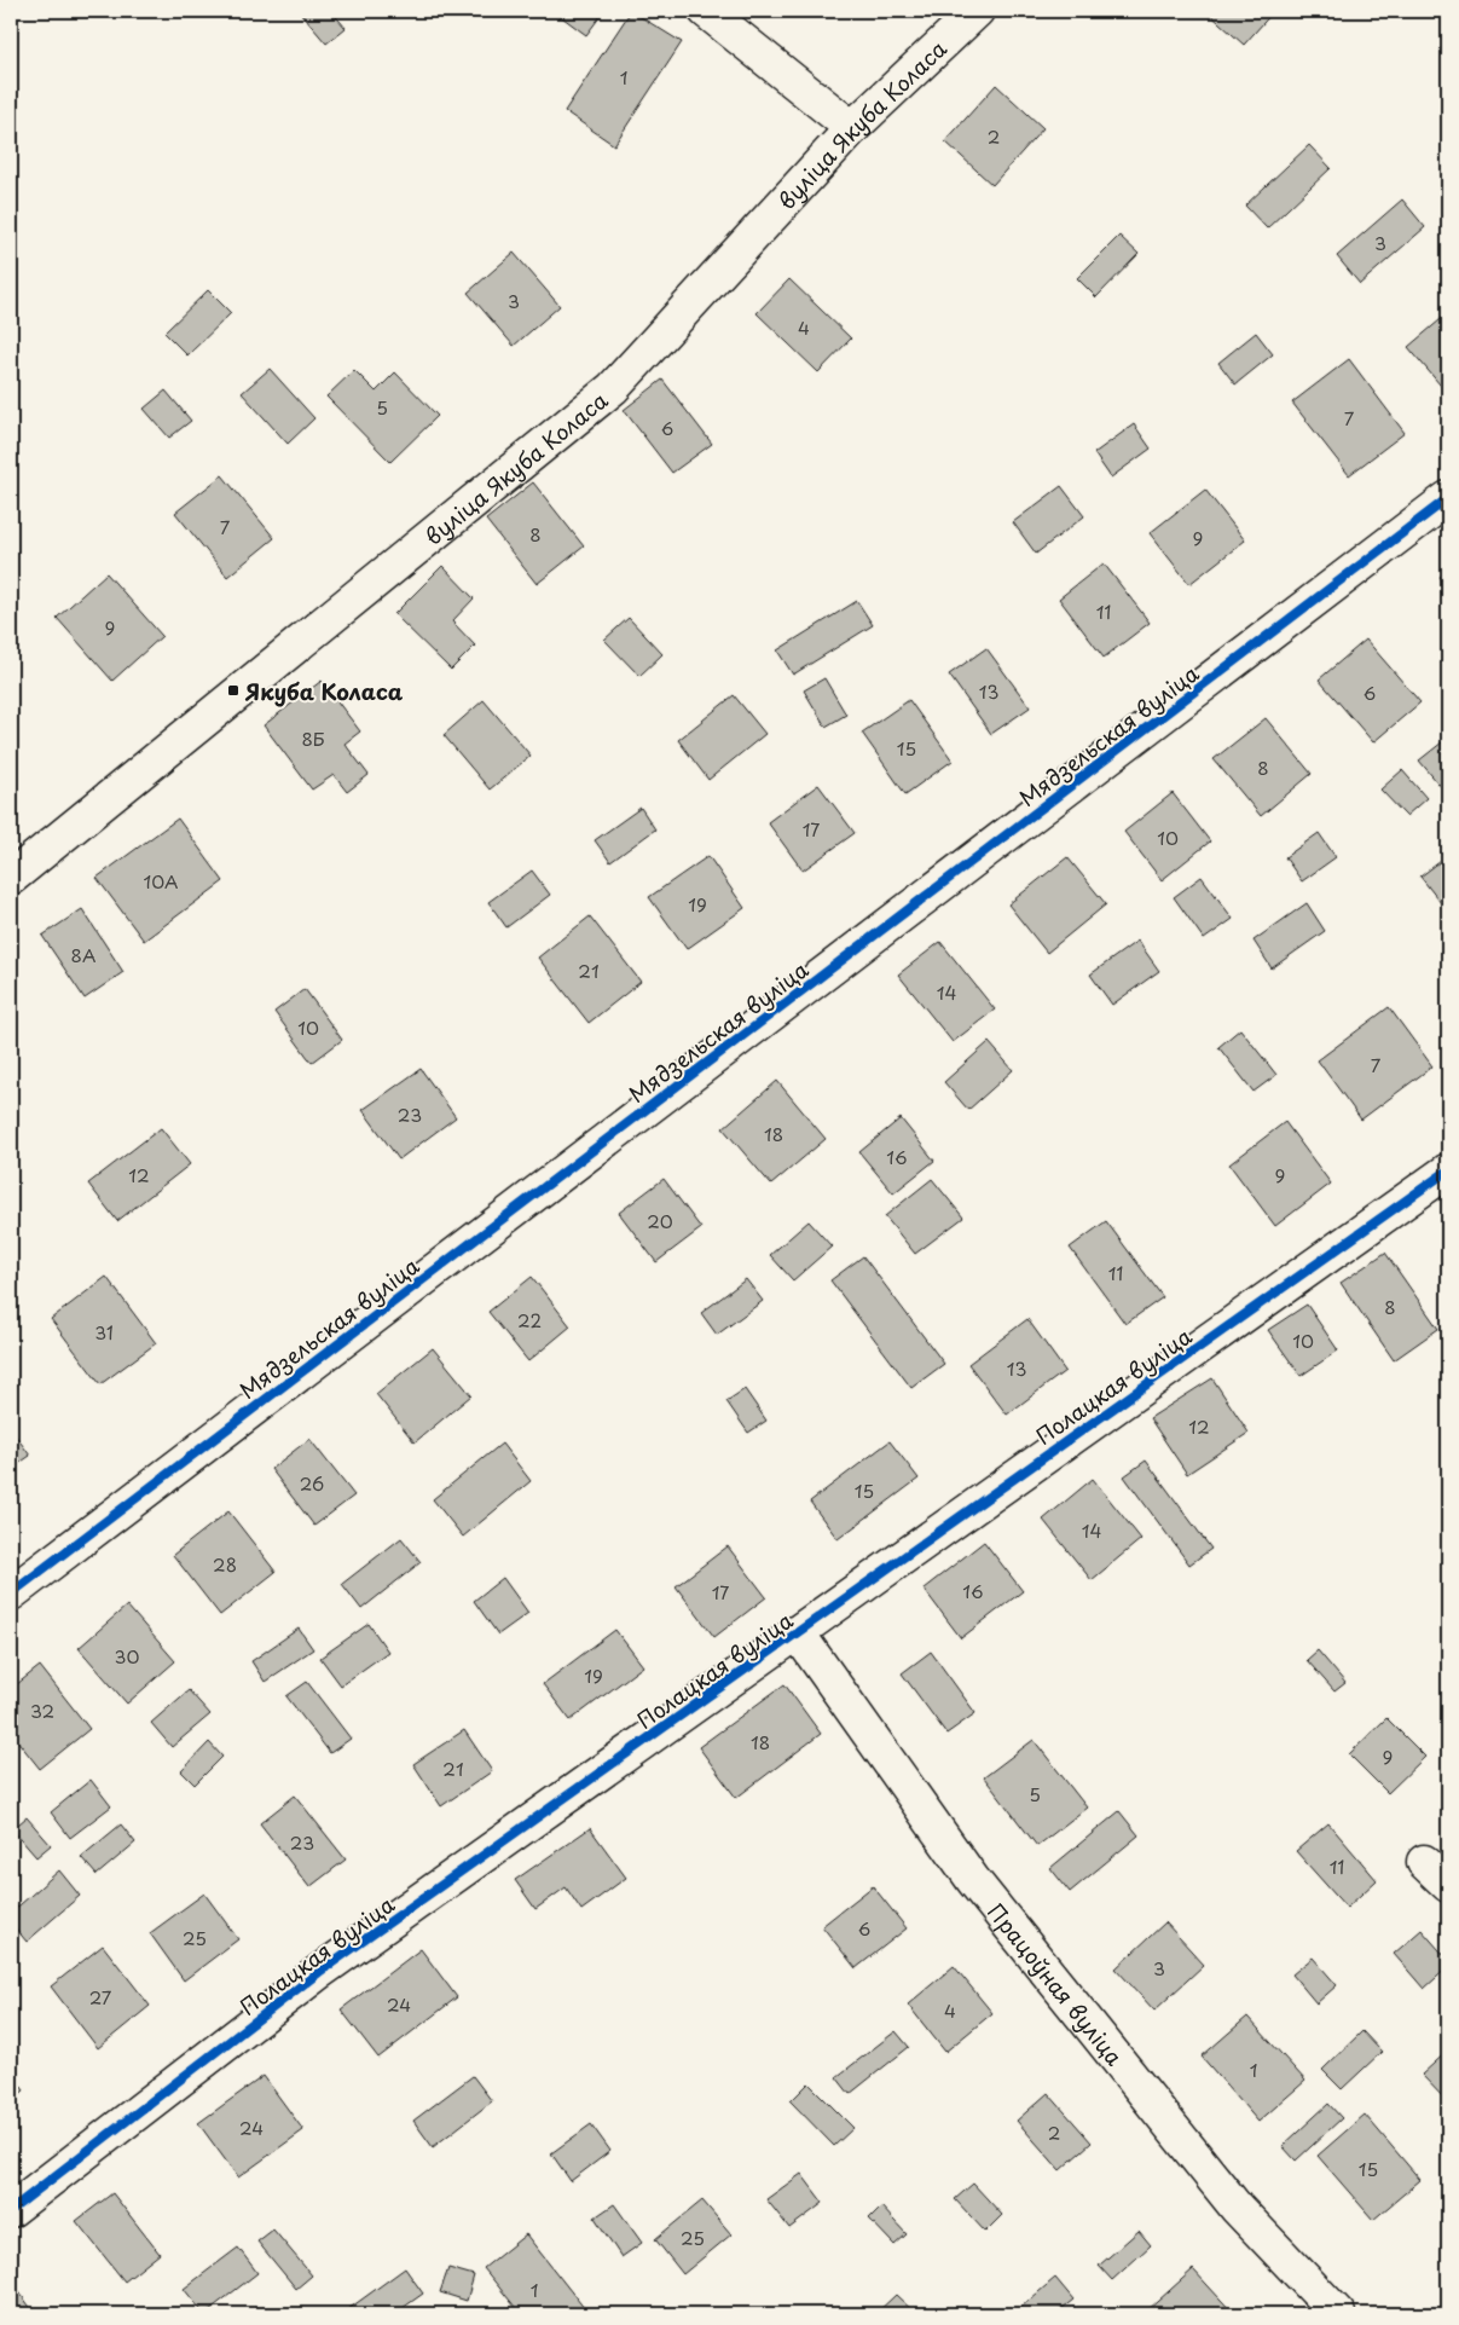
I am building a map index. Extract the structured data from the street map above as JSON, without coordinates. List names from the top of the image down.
{
  "streets": {
    "street": [
      "вуліца Якуба Коласа",
      "Мядзельская вуліца",
      "Полацкая вуліца",
      "Працоўная вуліца"
    ]
  },
  "crossings": [
    ["Полацкая вуліца", "Працоўная вуліца"]
  ],
  "places": {
    "transit": ["Якуба Коласа"]
  },
  "house_numbers": [
    "1",
    "2",
    "3",
    "3",
    "4",
    "5",
    "7",
    "6",
    "7",
    "8",
    "9",
    "11",
    "9",
    "13",
    "6",
    "8Б",
    "15",
    "8",
    "17",
    "10",
    "10А",
    "19",
    "8А",
    "21",
    "14",
    "10",
    "7",
    "23",
    "18",
    "16",
    "12",
    "9",
    "20",
    "11",
    "8",
    "22",
    "31",
    "10",
    "13",
    "12",
    "26",
    "15",
    "14",
    "28",
    "16",
    "17",
    "30",
    "19",
    "32",
    "18",
    "9",
    "21",
    "5",
    "23",
    "11",
    "6",
    "25",
    "3",
    "27",
    "24",
    "4",
    "1",
    "24",
    "2",
    "15",
    "25",
    "1"
  ]
}
